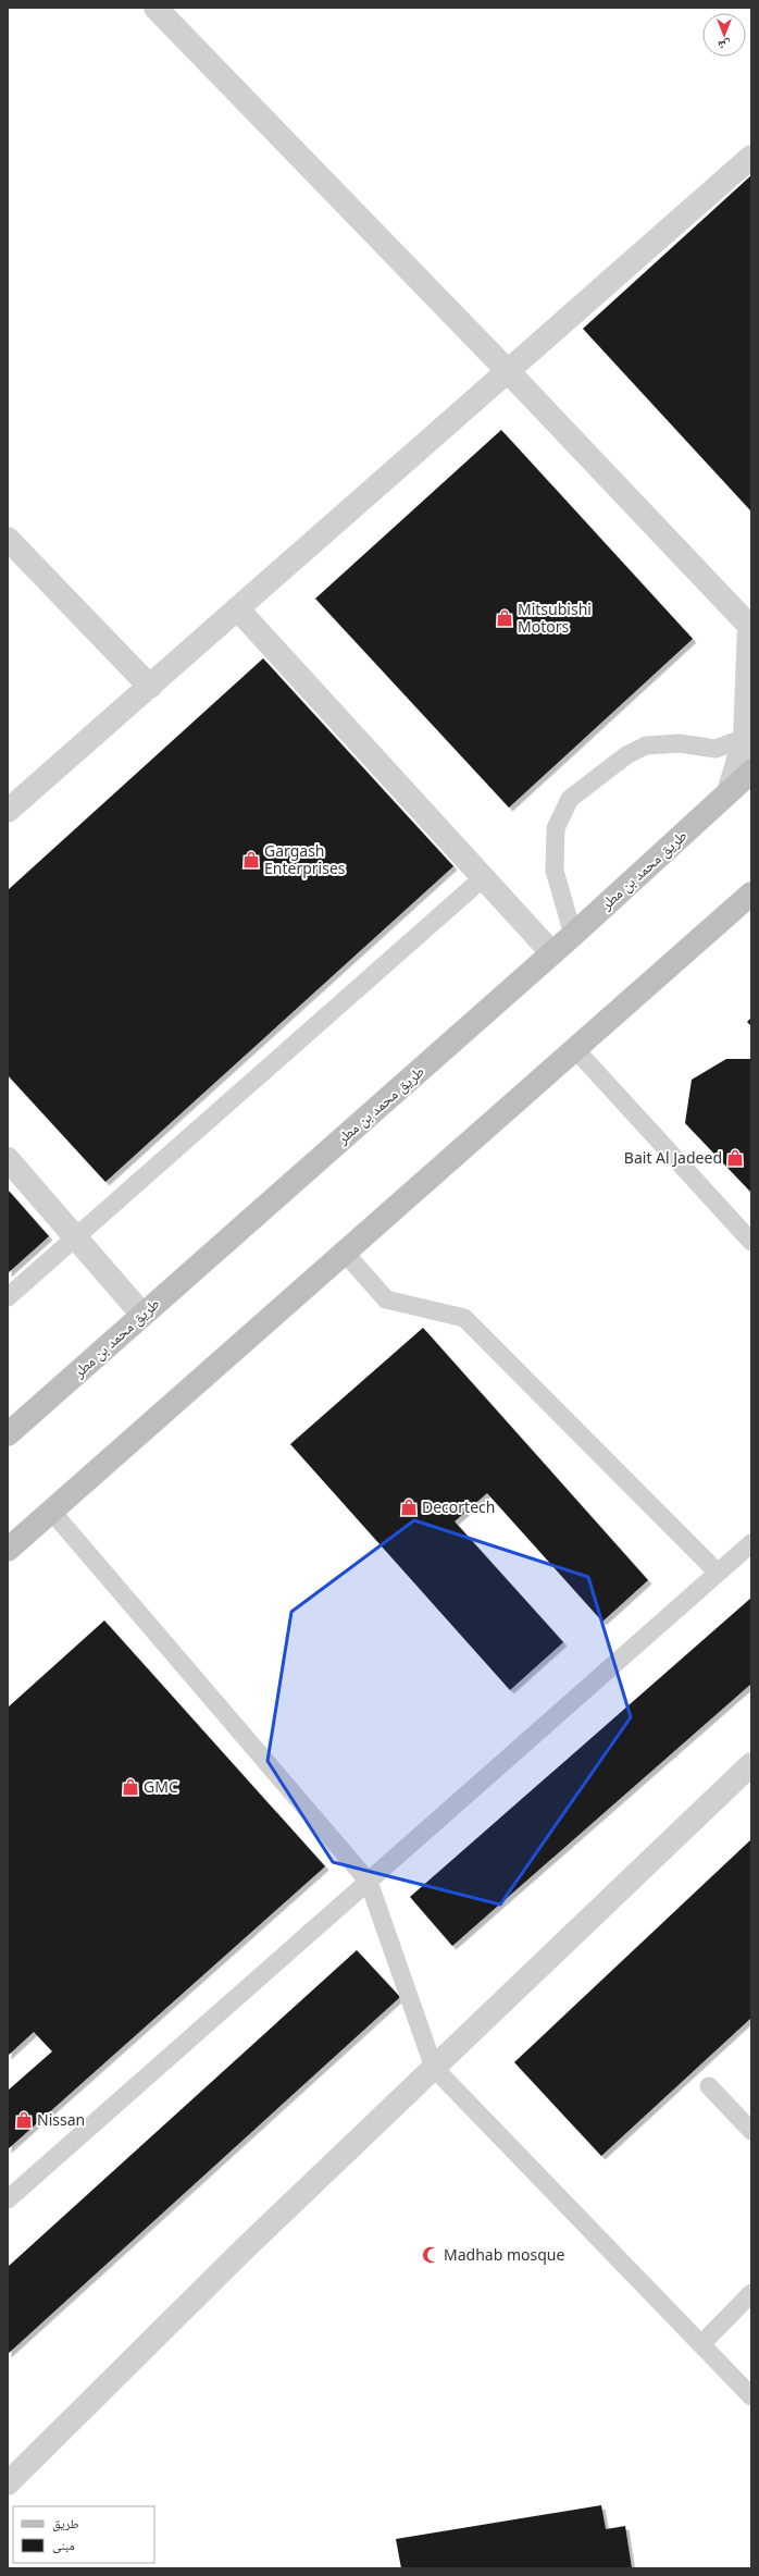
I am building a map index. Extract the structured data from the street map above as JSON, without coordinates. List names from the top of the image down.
{
  "streets": {
    "street": ["طريق محمد بن مطر"]
  },
  "places": {
    "shop": [
      "Mitsubishi Motors",
      "Gargash Enterprises",
      "Bait Al Jadeed",
      "Decortech",
      "GMC",
      "Nissan"
    ],
    "mosque": ["Madhab mosque"]
  },
  "legend": ["طريق", "مبنى"],
  "north": "bottom"
}
